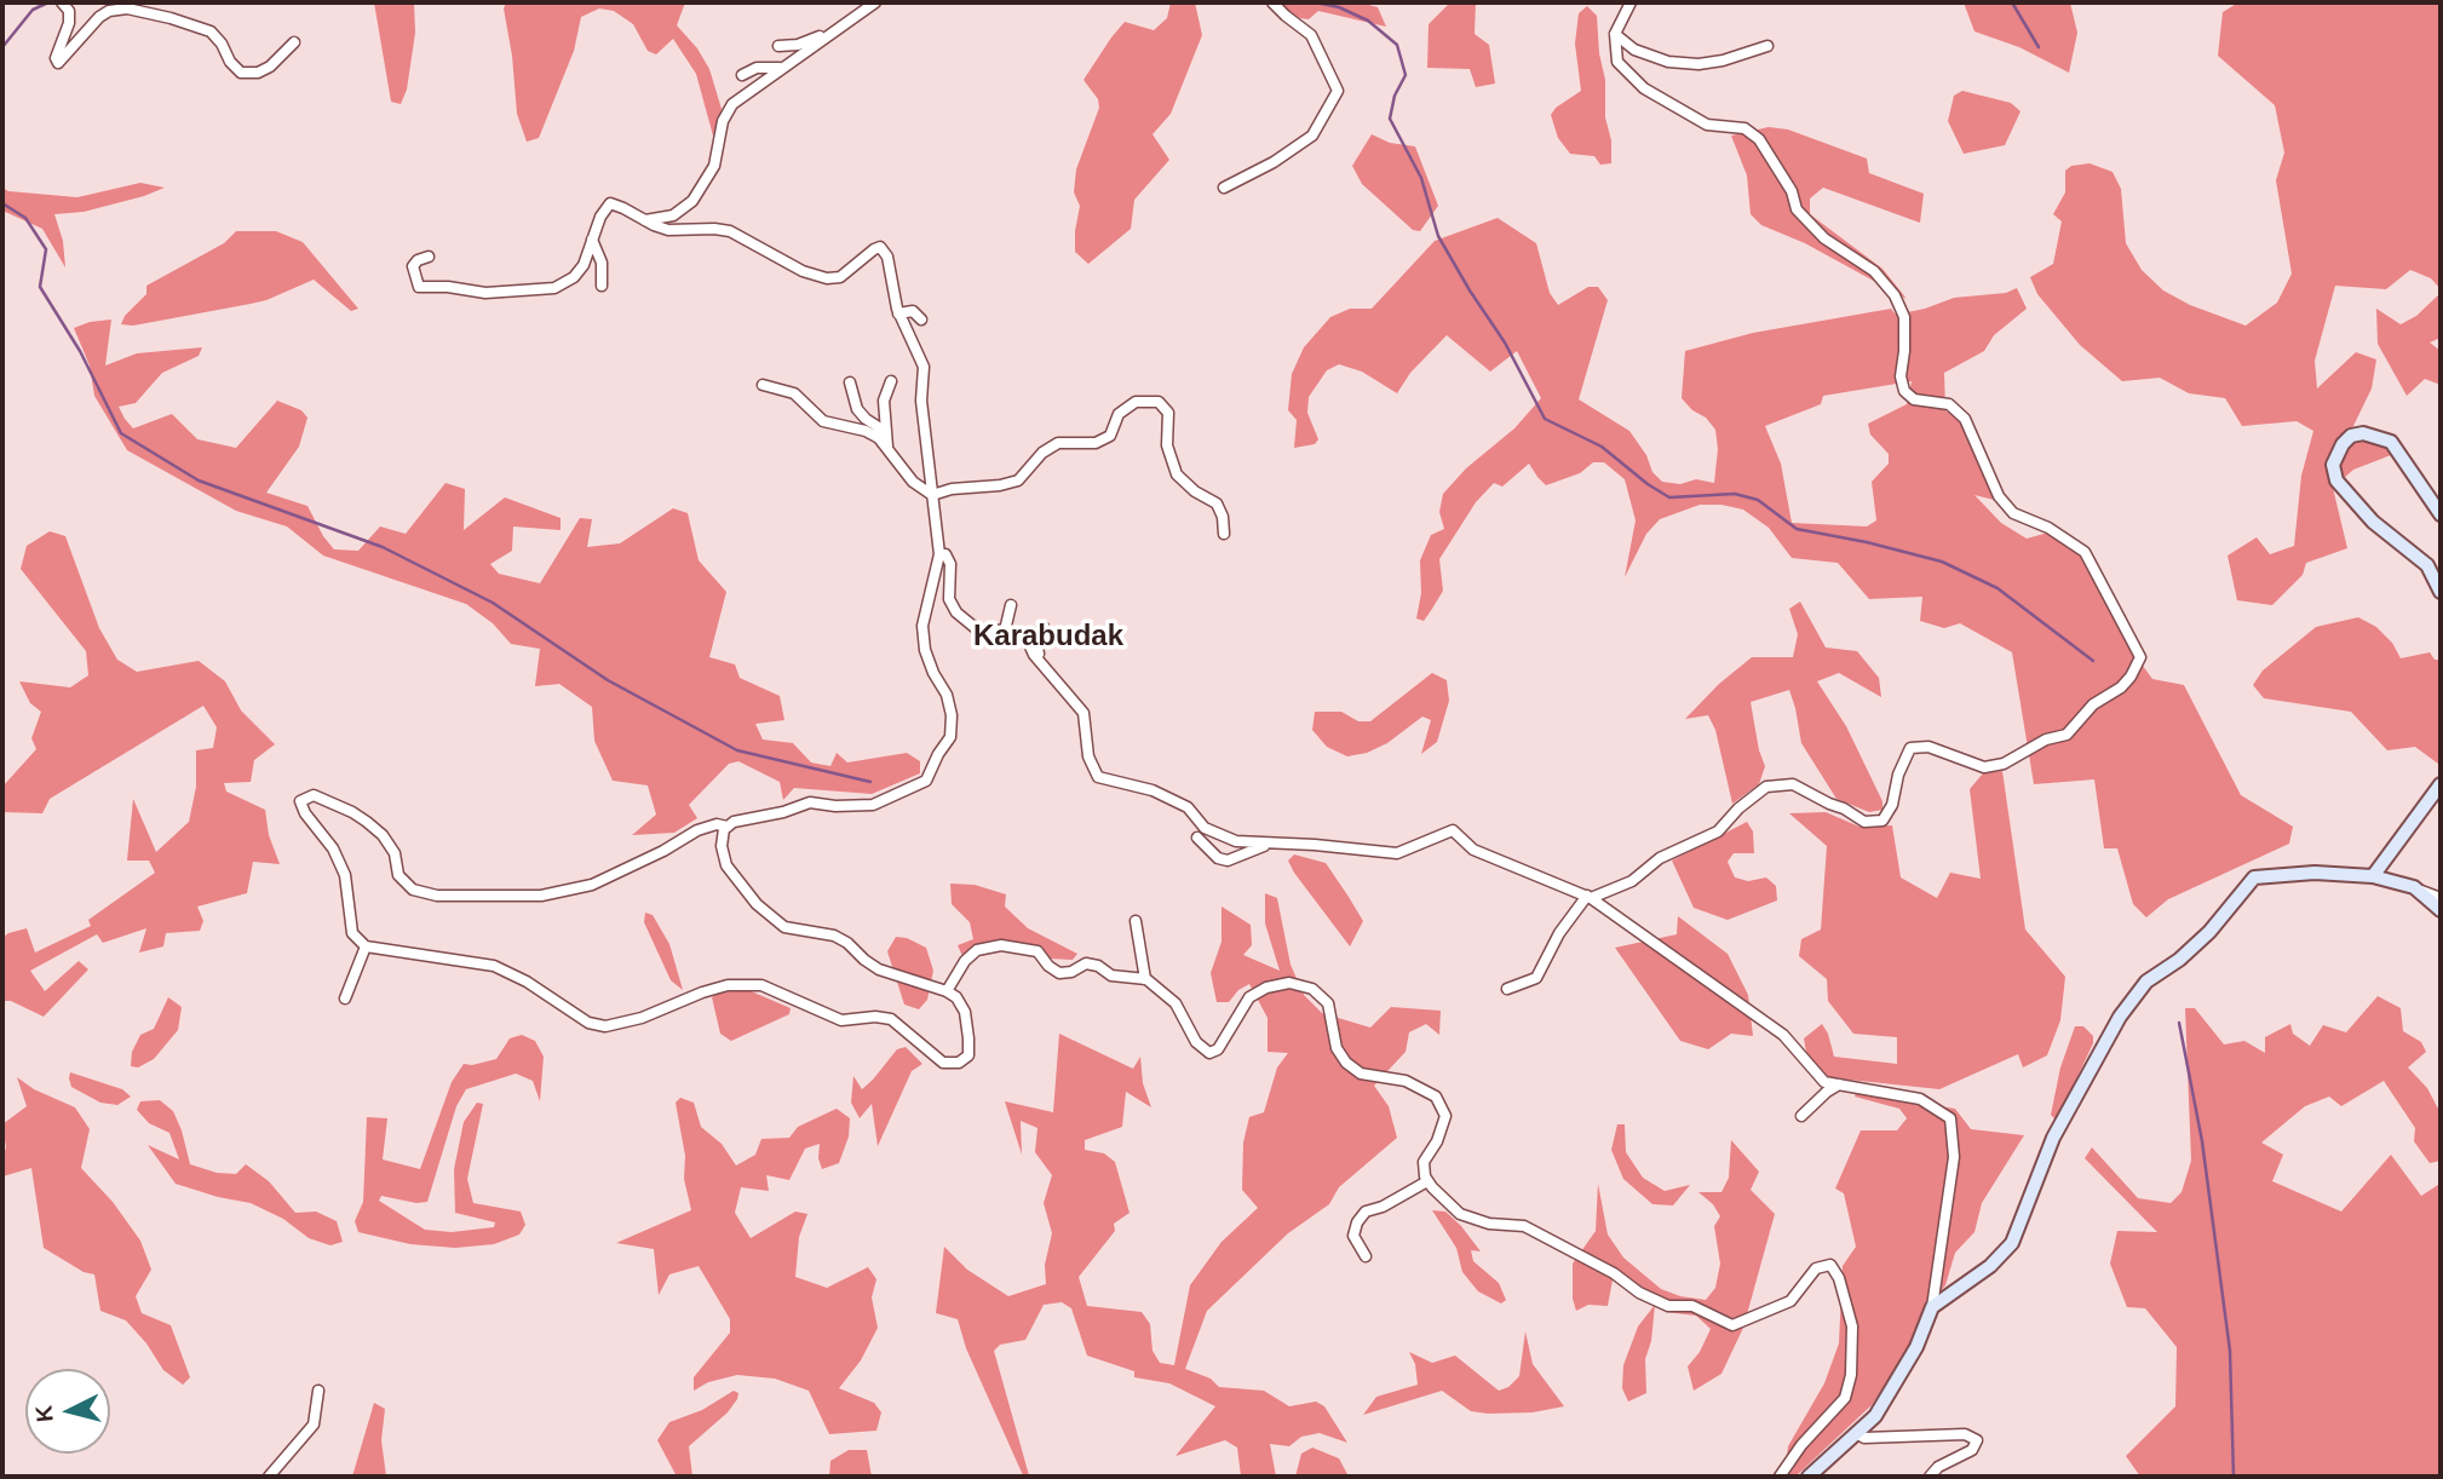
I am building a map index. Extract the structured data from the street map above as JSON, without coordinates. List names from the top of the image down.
{
  "districts": ["Karabudak"],
  "north": "left"
}
